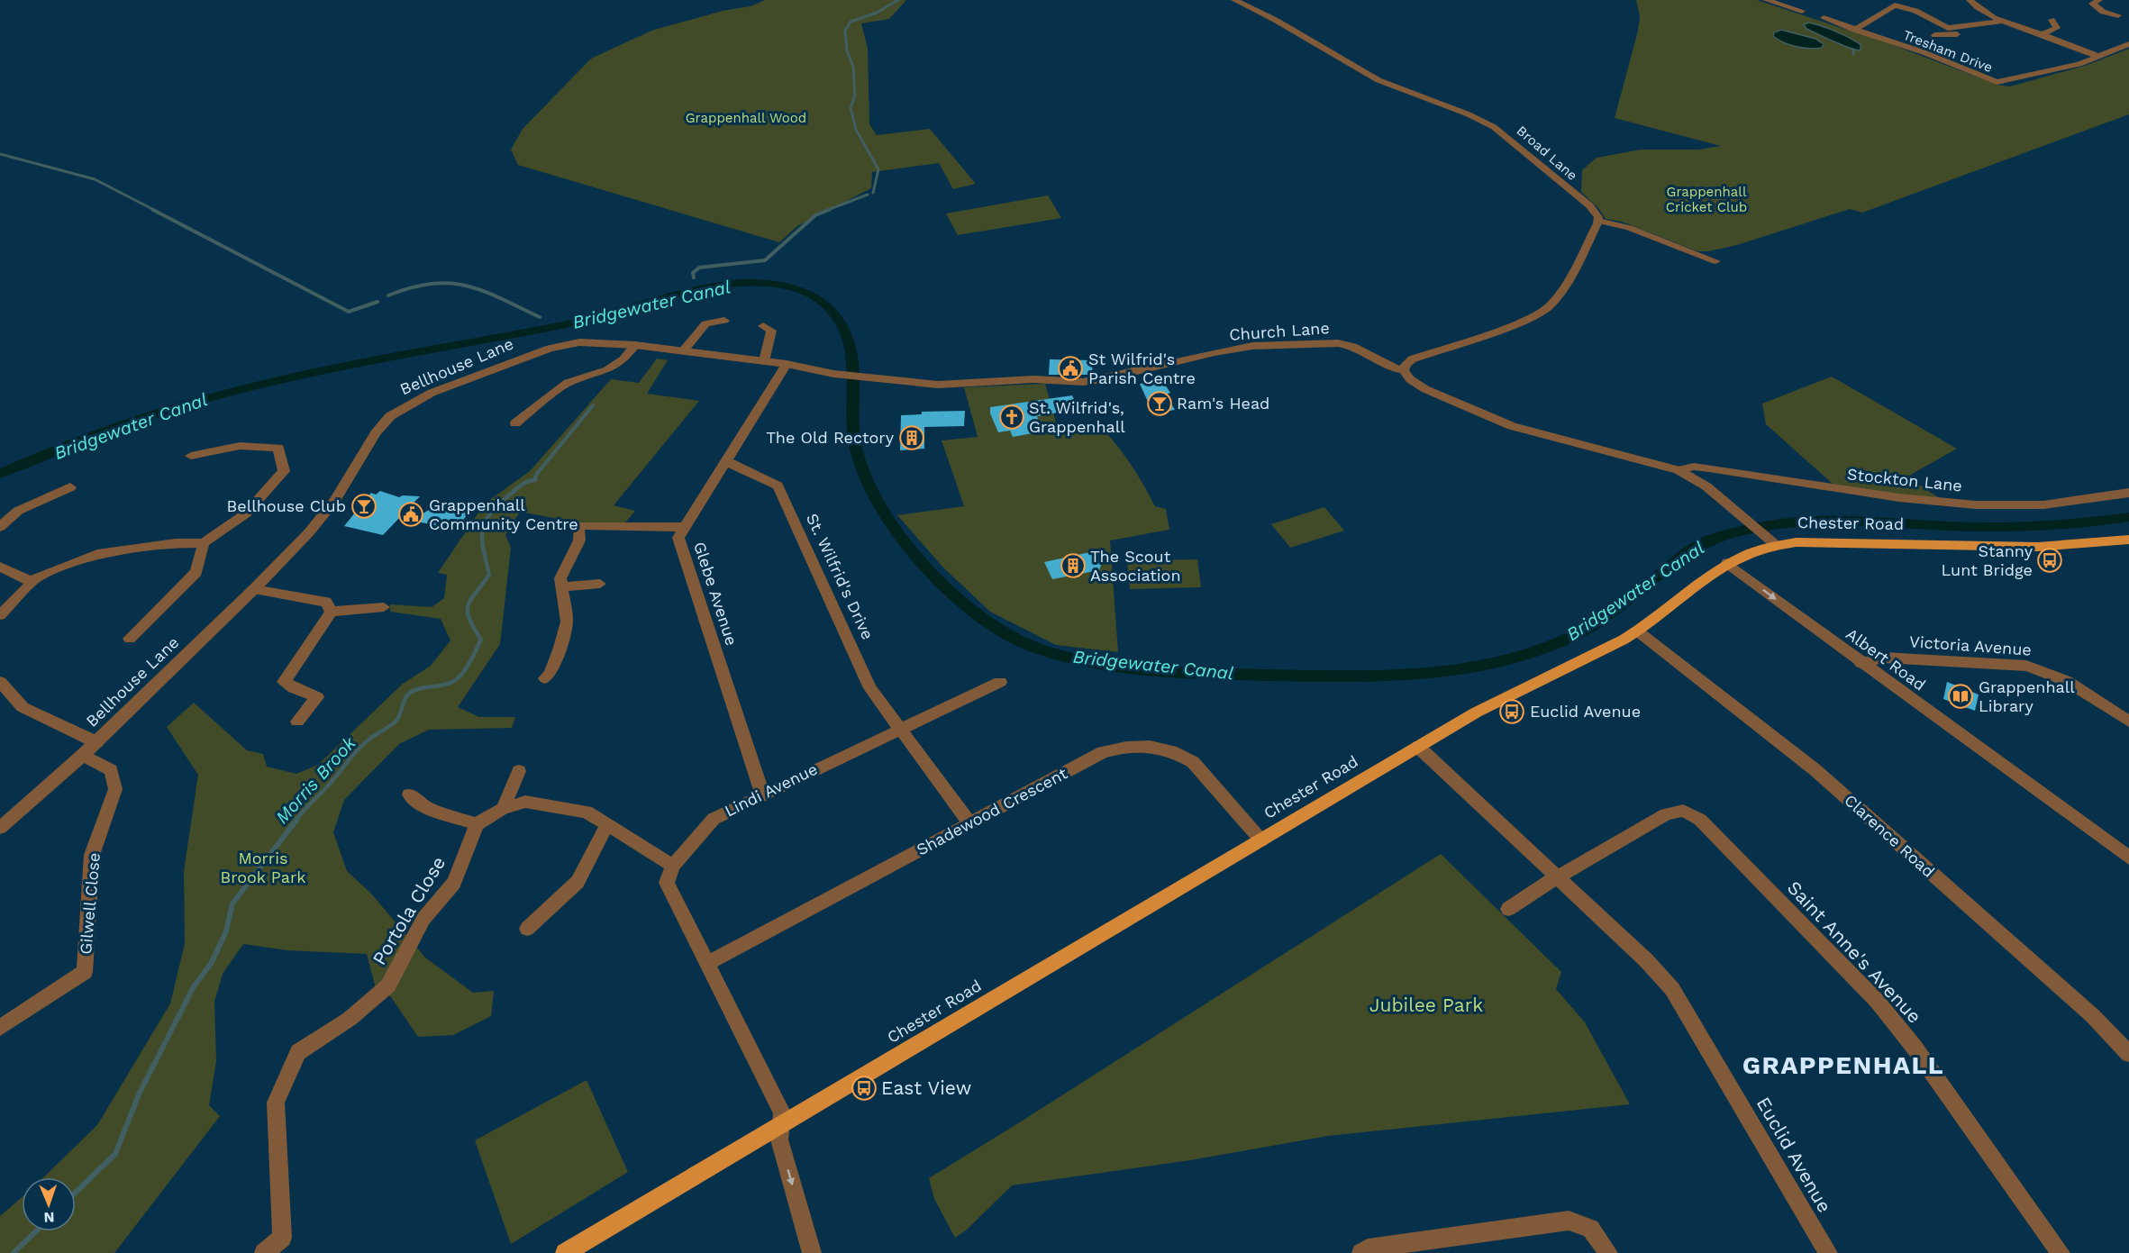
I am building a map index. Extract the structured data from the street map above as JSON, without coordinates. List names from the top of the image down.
{
  "streets": {
    "main road": ["Chester Road"],
    "street": [
      "Tresham Drive",
      "Broad Lane",
      "Church Lane",
      "Bellhouse Lane",
      "Stockton Lane",
      "St. Wilfrid's Drive",
      "Glebe Avenue",
      "Victoria Avenue",
      "Albert Road",
      "Lindi Avenue",
      "Shadewood Crescent",
      "Clarence Road",
      "Gilwell Close",
      "Portola Close",
      "Saint Anne's Avenue",
      "Euclid Avenue"
    ]
  },
  "crossings": [
    ["Church Lane", "Bellhouse Lane"],
    ["Church Lane", "Stockton Lane"],
    ["Church Lane", "Chester Road"],
    ["Bellhouse Lane", "Glebe Avenue"],
    ["Bellhouse Lane", "Gilwell Close"],
    ["Chester Road", "Albert Road"],
    ["Chester Road", "Shadewood Crescent"],
    ["Chester Road", "Clarence Road"],
    ["Chester Road", "Euclid Avenue"],
    ["St. Wilfrid's Drive", "Glebe Avenue"],
    ["St. Wilfrid's Drive", "Lindi Avenue"],
    ["St. Wilfrid's Drive", "Shadewood Crescent"],
    ["Glebe Avenue", "Lindi Avenue"],
    ["Victoria Avenue", "Albert Road"],
    ["Saint Anne's Avenue", "Euclid Avenue"]
  ],
  "districts": ["GRAPPENHALL"],
  "water": ["Bridgewater Canal", "Morris Brook"],
  "parks": [
    "Grappenhall Wood",
    "Grappenhall Cricket Club",
    "Morris Brook Park",
    "Jubilee Park"
  ],
  "places": {
    "public building": ["St Wilfrid's Parish Centre", "Grappenhall Community Centre"],
    "bar": ["Ram's Head", "Bellhouse Club"],
    "church": ["St. Wilfrid's, Grappenhall"],
    "building": ["The Old Rectory", "The Scout Association"],
    "bus stop": ["Stanny Lunt Bridge", "Euclid Avenue", "East View"],
    "library": ["Grappenhall Library"]
  },
  "north": "bottom"
}
